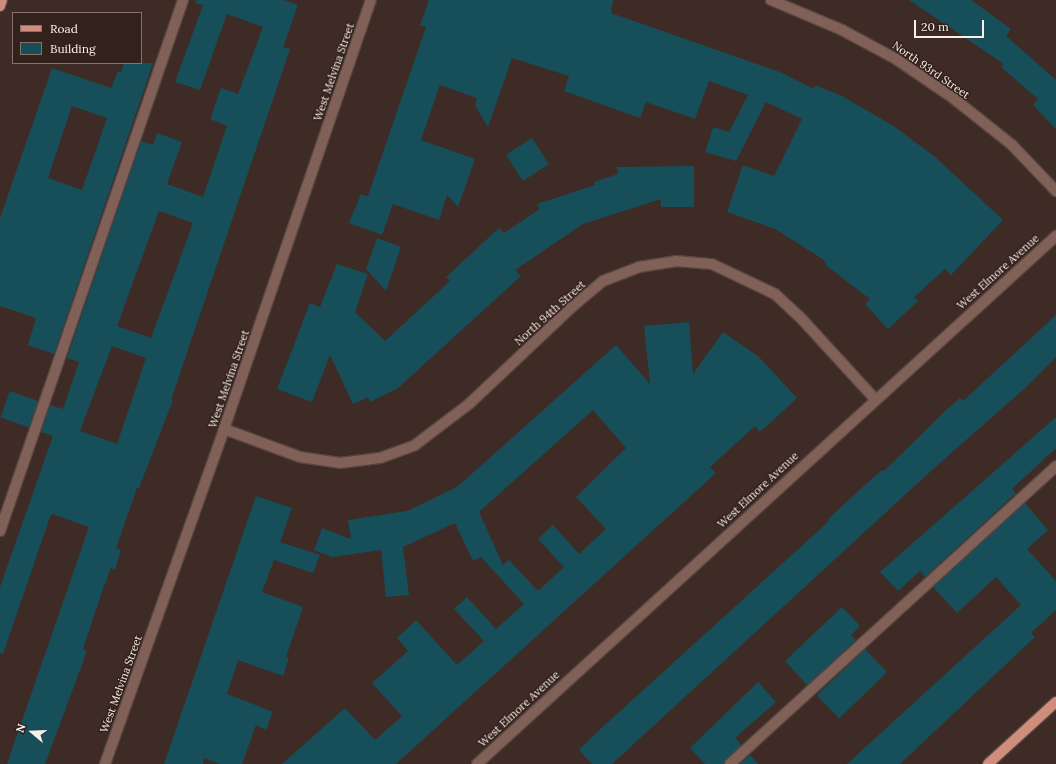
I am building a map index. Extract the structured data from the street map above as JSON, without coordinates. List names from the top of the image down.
{
  "streets": {
    "street": [
      "North 93rd Street",
      "West Melvina Street",
      "West Elmore Avenue",
      "North 94th Street"
    ]
  },
  "crossings": [
    ["West Melvina Street", "North 94th Street"],
    ["West Elmore Avenue", "North 94th Street"]
  ],
  "legend": ["Road", "Building"],
  "scale_bar": "20 m",
  "north": "left"
}
